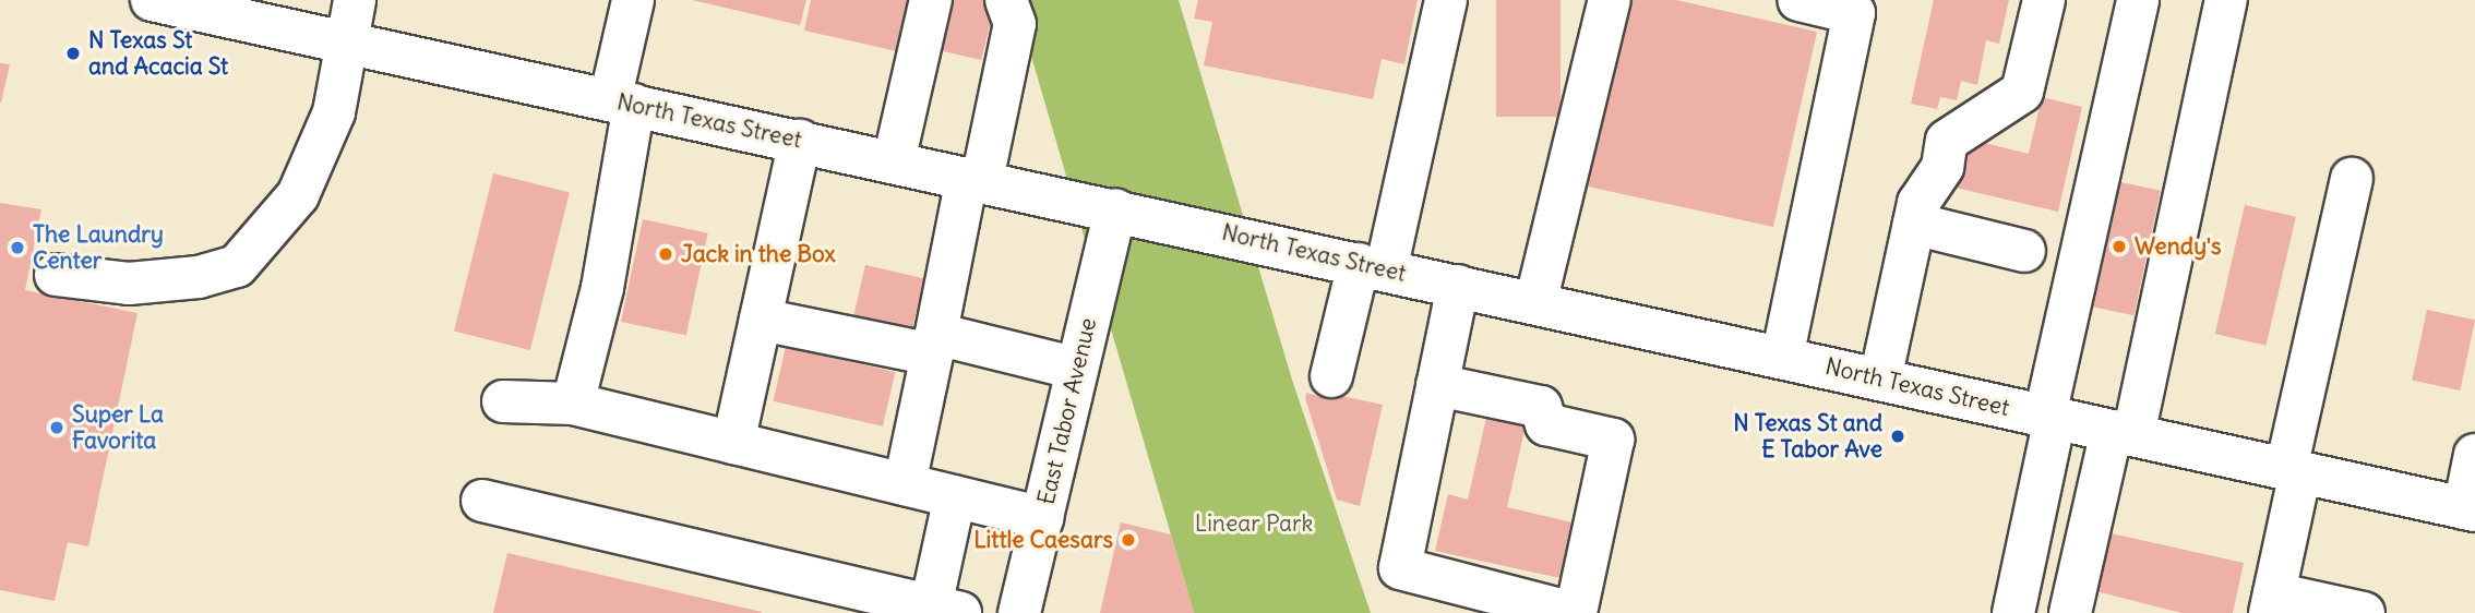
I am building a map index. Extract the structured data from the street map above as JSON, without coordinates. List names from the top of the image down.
{
  "streets": {
    "main road": ["North Texas Street", "East Tabor Avenue"]
  },
  "crossings": [
    ["North Texas Street", "East Tabor Avenue"]
  ],
  "parks": ["Linear Park"],
  "places": [
    "N Texas St and Acacia St",
    "Wendy's",
    "The Laundry Center",
    "Jack in the Box",
    "Super La Favorita",
    "N Texas St and E Tabor Ave",
    "Little Caesars"
  ]
}
